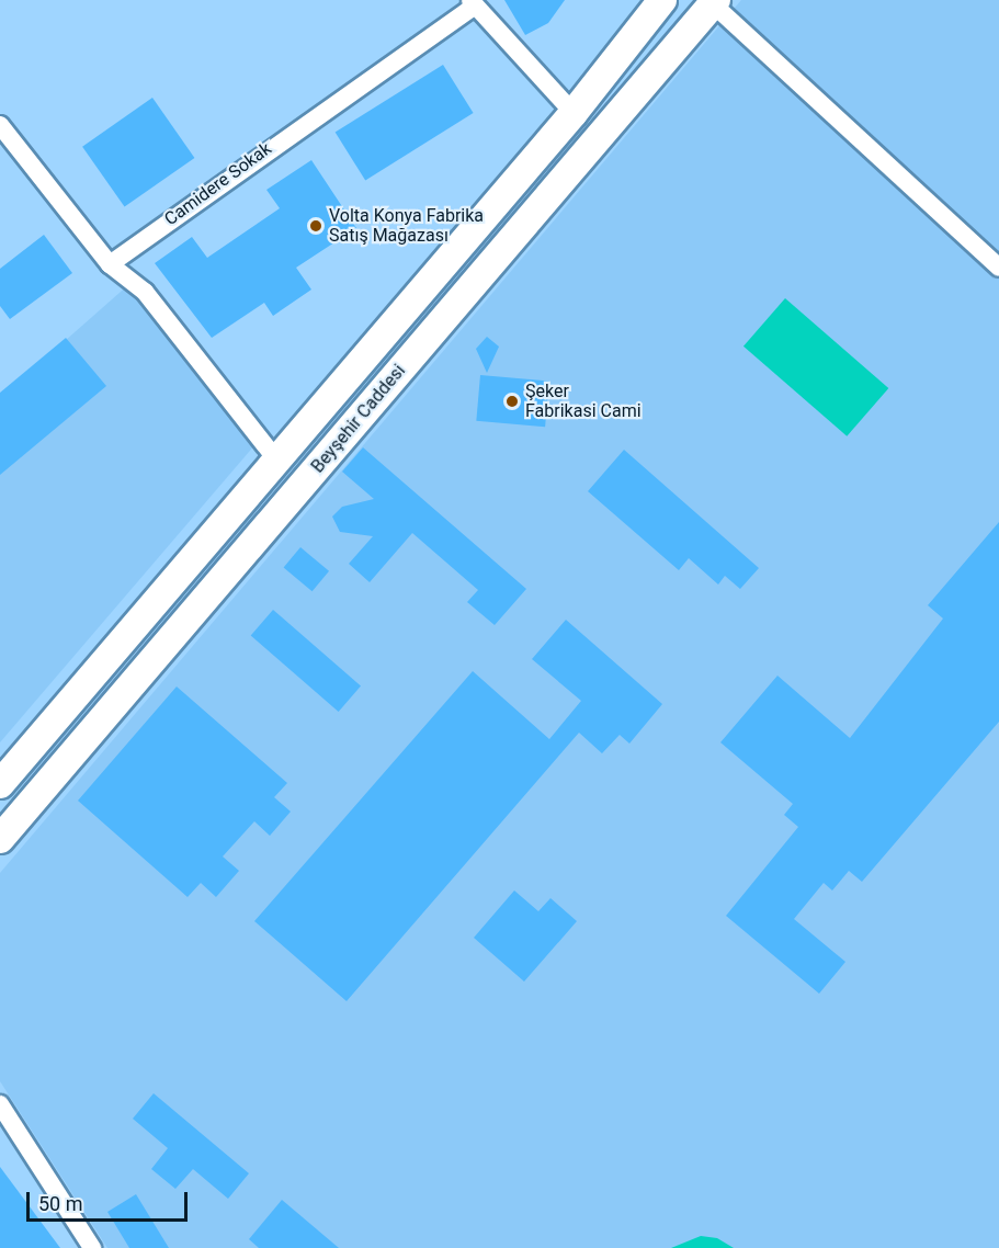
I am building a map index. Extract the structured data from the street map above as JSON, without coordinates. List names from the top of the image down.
{
  "streets": {
    "main road": ["Beyşehir Caddesi"],
    "street": ["Camidere Sokak"]
  },
  "places": ["Volta Konya Fabrika Satış Mağazası", "Şeker Fabrikasi Cami"],
  "scale_bar": "50 m"
}
